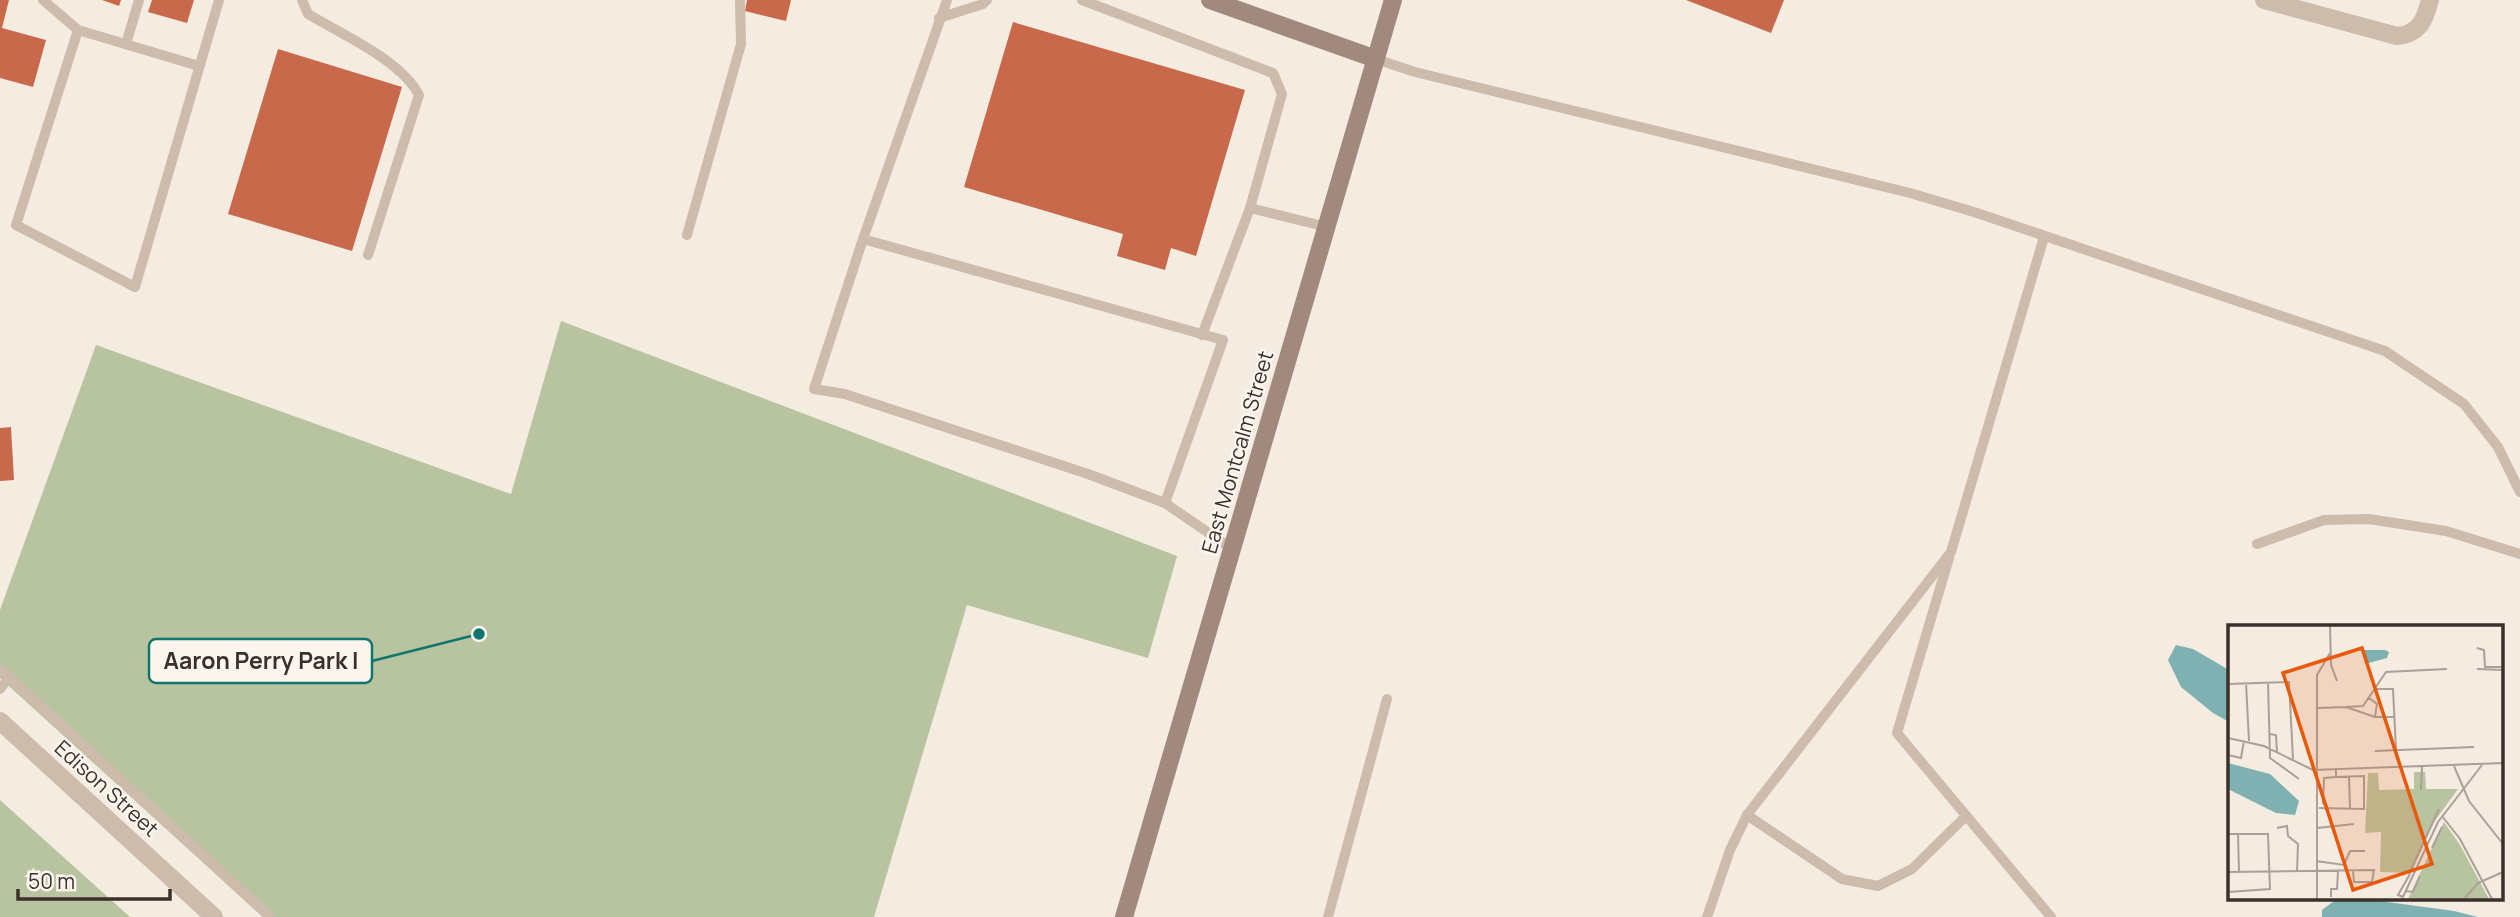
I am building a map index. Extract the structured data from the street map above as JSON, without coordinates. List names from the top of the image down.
{
  "streets": {
    "main road": ["East Montcalm Street"],
    "street": ["Edison Street"]
  },
  "places": ["Aaron Perry Park I"],
  "scale_bar": "50 m"
}
